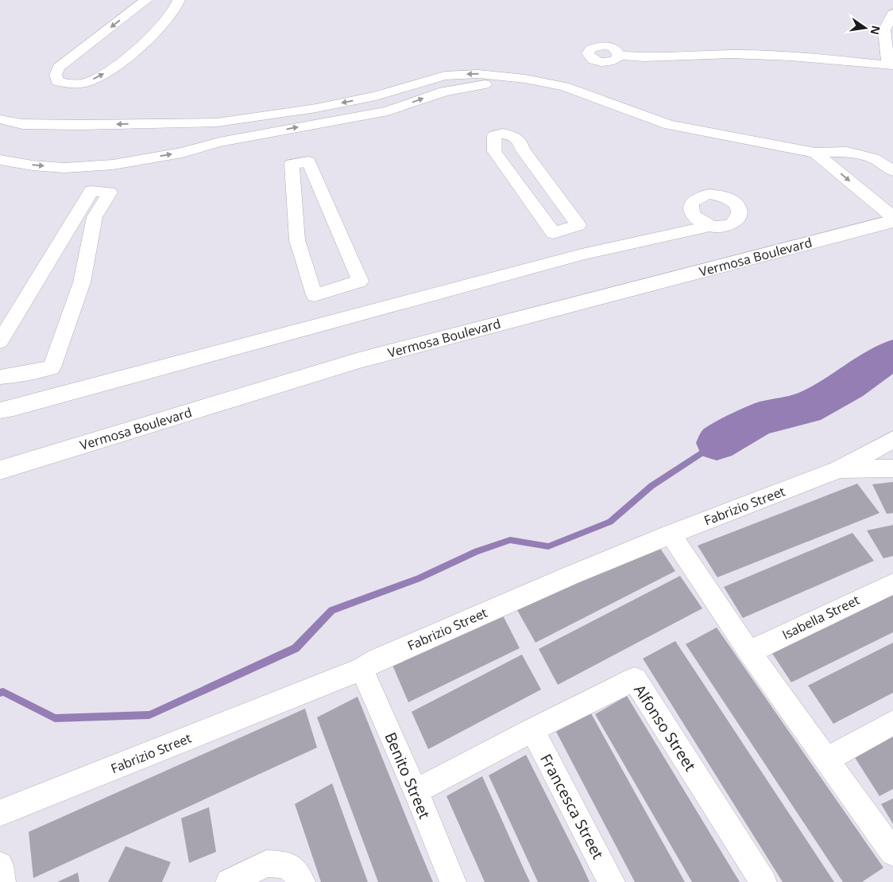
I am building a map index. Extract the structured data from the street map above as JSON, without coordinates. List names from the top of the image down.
{
  "streets": {
    "main road": ["Vermosa Boulevard"],
    "street": [
      "Fabrizio Street",
      "Isabella Street",
      "Alfonso Street",
      "Benito Street",
      "Francesca Street"
    ]
  },
  "crossings": [
    ["Fabrizio Street", "Benito Street"],
    ["Alfonso Street", "Benito Street"],
    ["Alfonso Street", "Francesca Street"]
  ],
  "north": "right"
}
